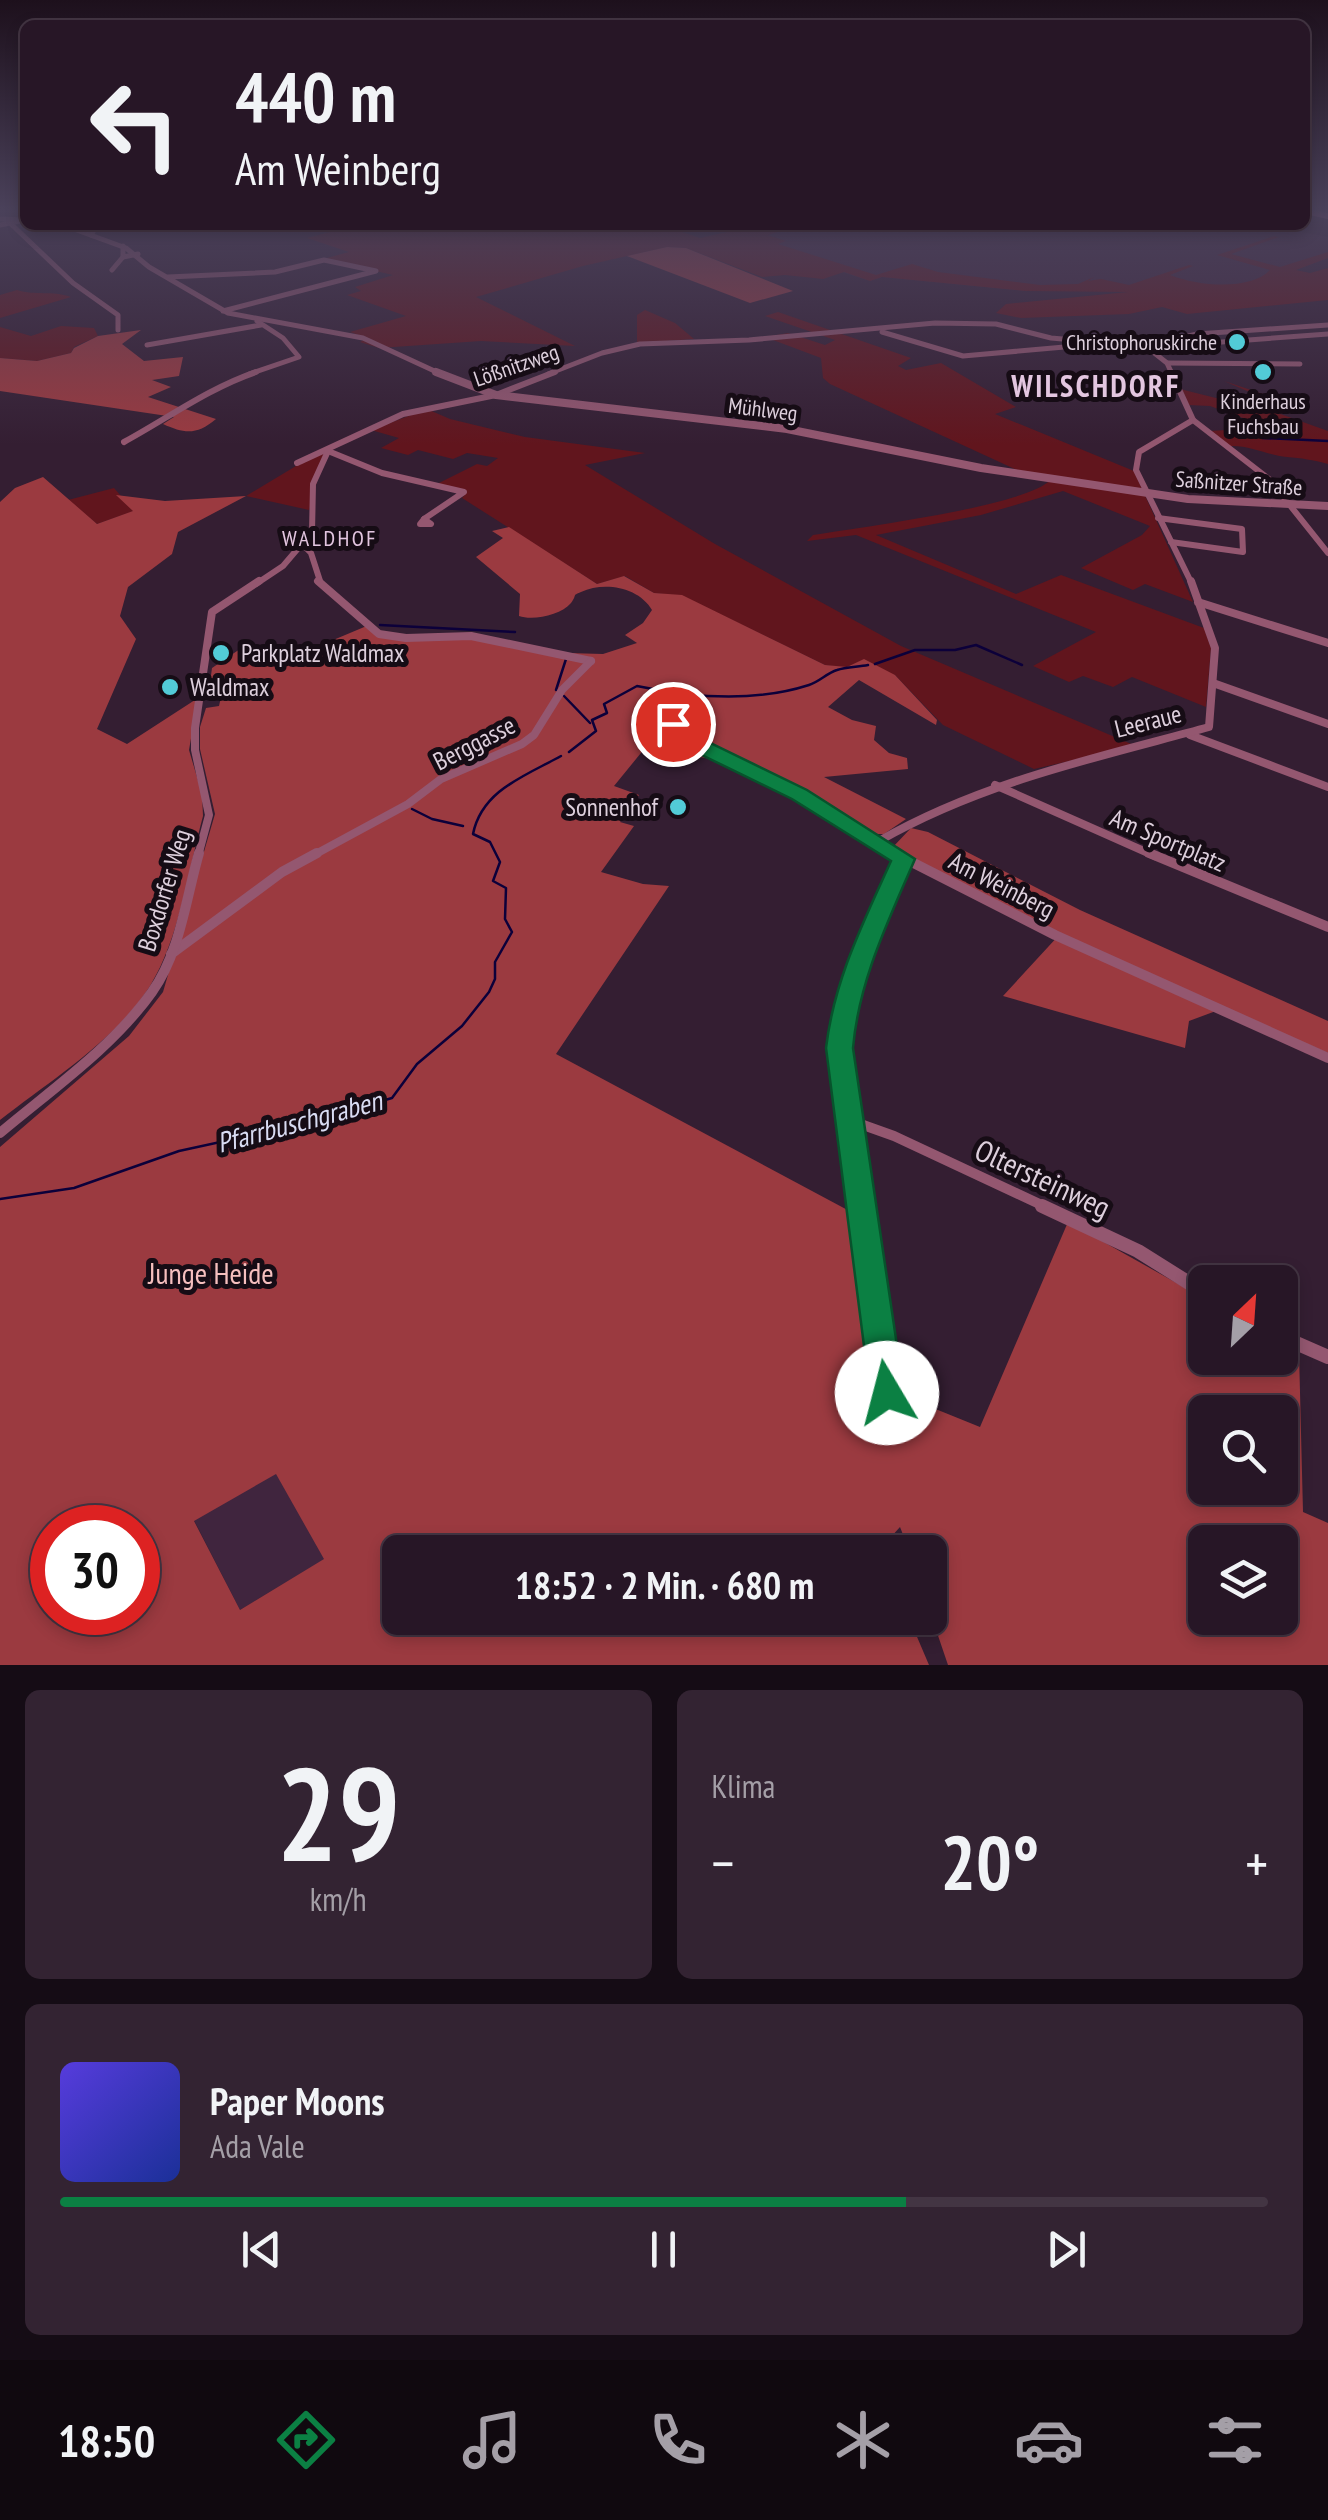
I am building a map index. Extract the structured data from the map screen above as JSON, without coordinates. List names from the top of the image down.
{
  "streets": {
    "street": [
      "Lößnitzweg",
      "Mühlweg",
      "Saßnitzer Straße",
      "Leeraue",
      "Berggasse",
      "Am Sportplatz",
      "Am Weinberg",
      "Boxdorfer Weg",
      "Oltersteinweg"
    ]
  },
  "crossings": [
    ["Lößnitzweg", "Mühlweg"],
    ["Mühlweg", "Saßnitzer Straße"],
    ["Mühlweg", "Leeraue"],
    ["Saßnitzer Straße", "Leeraue"],
    ["Leeraue", "Am Sportplatz"],
    ["Leeraue", "Am Weinberg"],
    ["Berggasse", "Boxdorfer Weg"]
  ],
  "districts": ["WILSCHDORF", "WALDHOF"],
  "water": ["Pfarrbuschgraben"],
  "parks": ["Junge Heide"],
  "places": [
    "Christophoruskirche",
    "Kinderhaus Fuchsbau",
    "Parkplatz Waldmax",
    "Waldmax",
    "Sonnenhof"
  ],
  "north": "top right",
  "page": {
    "turn": ["440 m", "Am Weinberg"],
    "limit": "30",
    "trip": "18:52 · 2 Min. · 680 m",
    "tile": [
      ["29", "km/h"],
      "Klima"
    ],
    "heat": ["−", "20°", "+"],
    "song": ["Paper Moons", "Ada Vale"],
    "tabs": "18:50"
  }
}
